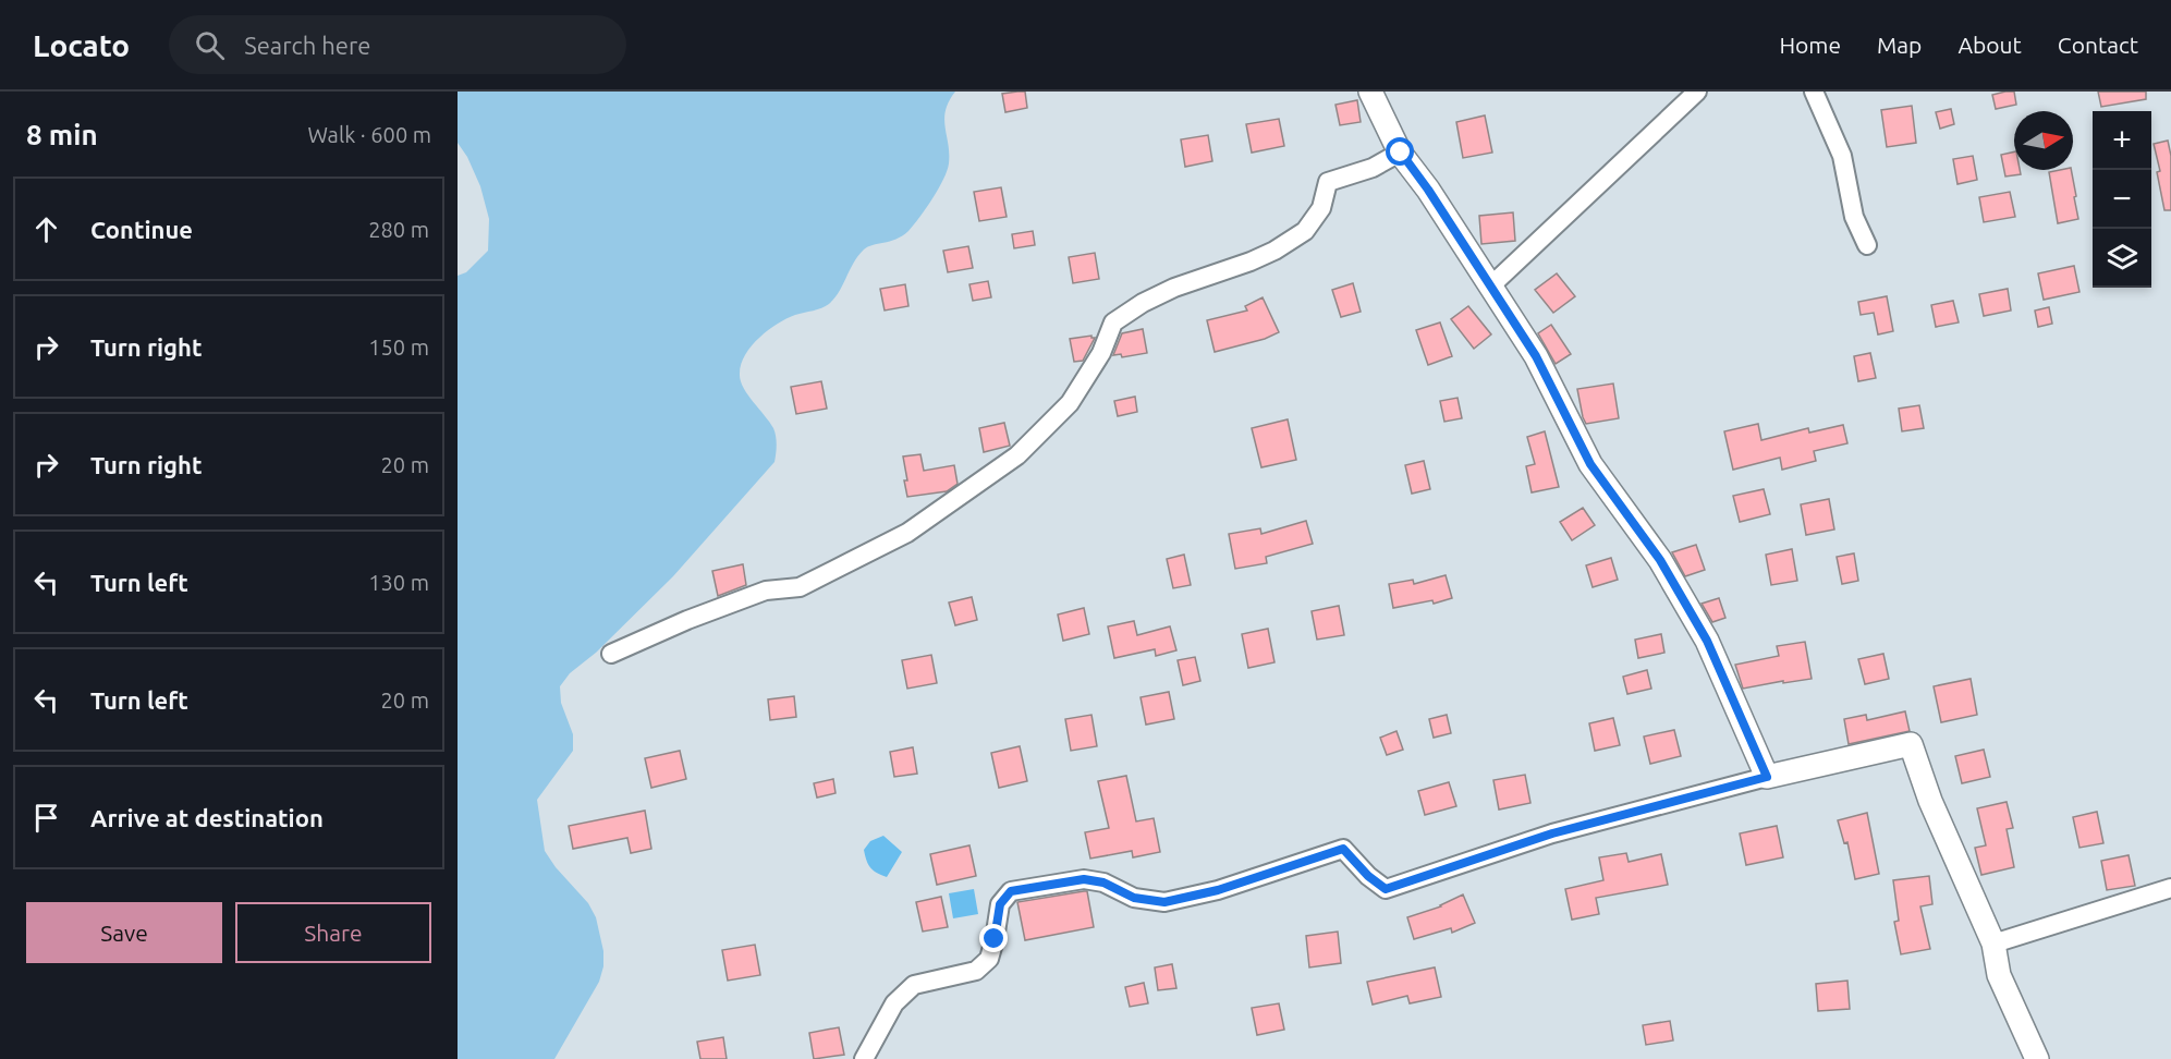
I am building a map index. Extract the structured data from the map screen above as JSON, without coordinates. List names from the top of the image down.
{
  "north": "right",
  "page": {
    "header": "Locato",
    "search": "Search here",
    "nav": [
      "Home",
      "Map",
      "About",
      "Contact"
    ],
    "heading": ["8 min", "Walk · 600 m"],
    "map_buttons": ["+", "−"],
    "list": [
      ["Continue", "280 m"],
      ["Turn right", "150 m"],
      ["Turn right", "20 m"],
      ["Turn left", "130 m"],
      ["Turn left", "20 m"],
      "Arrive at destination"
    ],
    "buttons": ["Save", "Share"]
  }
}
